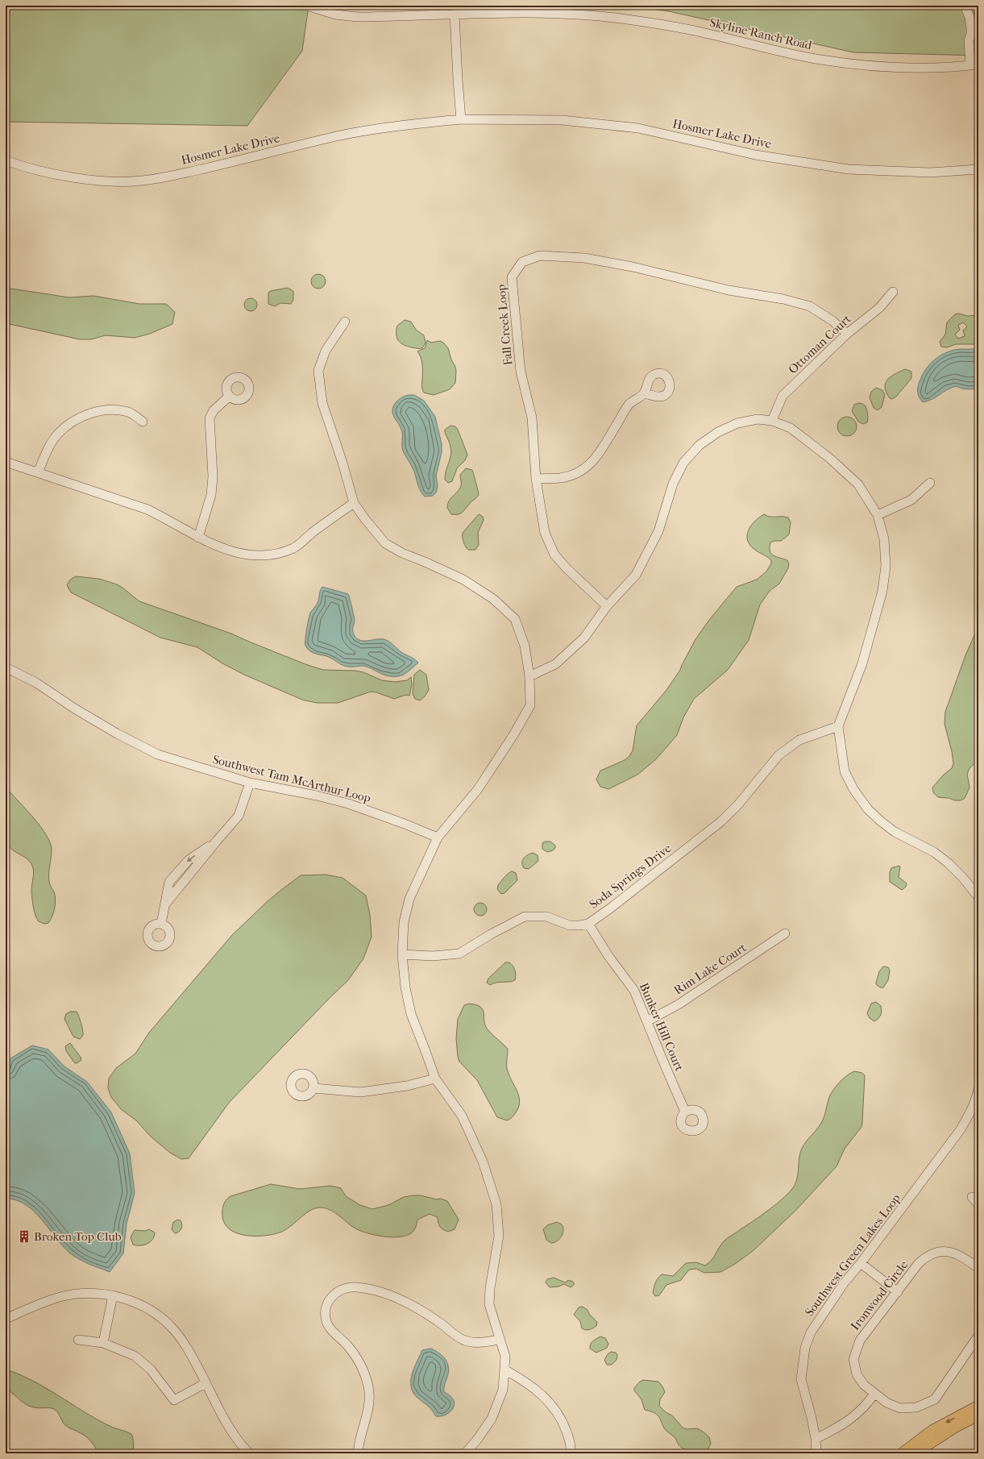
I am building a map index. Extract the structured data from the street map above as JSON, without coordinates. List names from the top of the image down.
{
  "streets": {
    "street": [
      "Skyline Ranch Road",
      "Hosmer Lake Drive",
      "Fall Creek Loop",
      "Ottoman Court",
      "Southwest Tam McArthur Loop",
      "Soda Springs Drive",
      "Rim Lake Court",
      "Bunker Hill Court",
      "Southwest Green Lakes Loop",
      "Ironwood Circle"
    ]
  },
  "crossings": [
    ["Fall Creek Loop", "Ottoman Court"],
    ["Soda Springs Drive", "Bunker Hill Court"],
    ["Rim Lake Court", "Bunker Hill Court"]
  ],
  "places": {
    "building": ["Broken Top Club"]
  }
}
